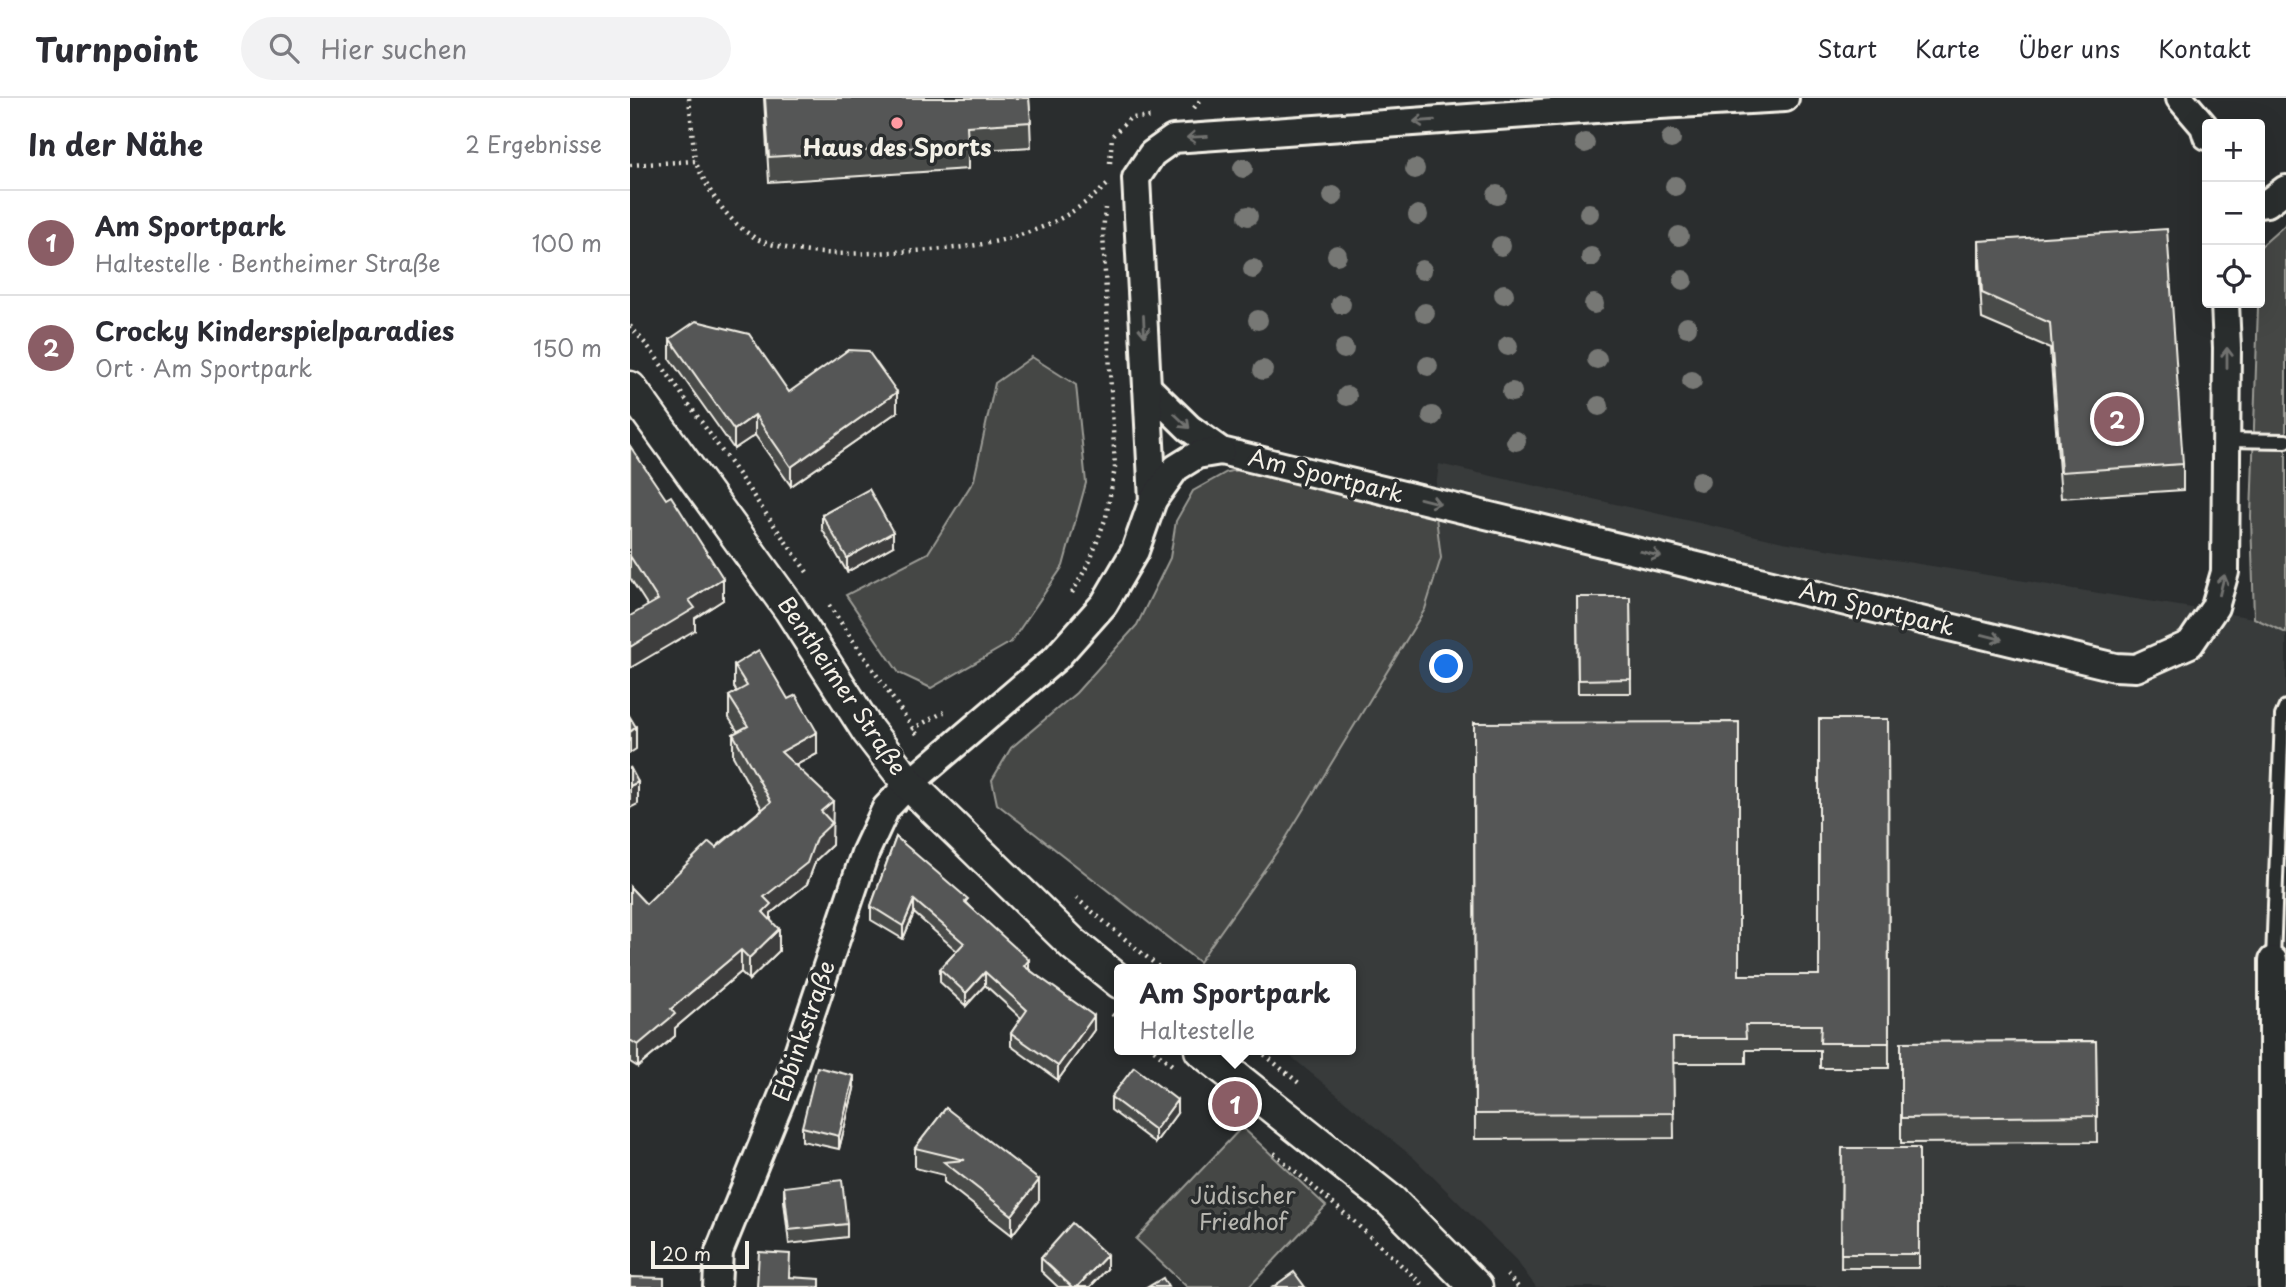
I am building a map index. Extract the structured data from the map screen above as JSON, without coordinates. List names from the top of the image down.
{
  "streets": {
    "street": ["Am Sportpark", "Bentheimer Straße", "Ebbinkstraße"]
  },
  "crossings": [
    ["Am Sportpark", "Bentheimer Straße"],
    ["Am Sportpark", "Ebbinkstraße"],
    ["Bentheimer Straße", "Ebbinkstraße"]
  ],
  "parks": ["Jüdischer Friedhof"],
  "places": ["Haus des Sports"],
  "scale_bar": "20 m",
  "page": {
    "header": "Turnpoint",
    "search": "Hier suchen",
    "nav": [
      "Start",
      "Karte",
      "Über uns",
      "Kontakt"
    ],
    "heading": ["In der Nähe", "2 Ergebnisse"],
    "map_buttons": ["+", "−"],
    "list": [
      {
        "mark": "1",
        "name": "Am Sportpark",
        "note": "Haltestelle · Bentheimer Straße",
        "value": "100 m"
      },
      {
        "mark": "2",
        "name": "Crocky Kinderspielparadies",
        "note": "Ort · Am Sportpark",
        "value": "150 m"
      }
    ],
    "pins": ["2", "1"],
    "popup": ["Am Sportpark", "Haltestelle"],
    "scale": "20 m"
  }
}
